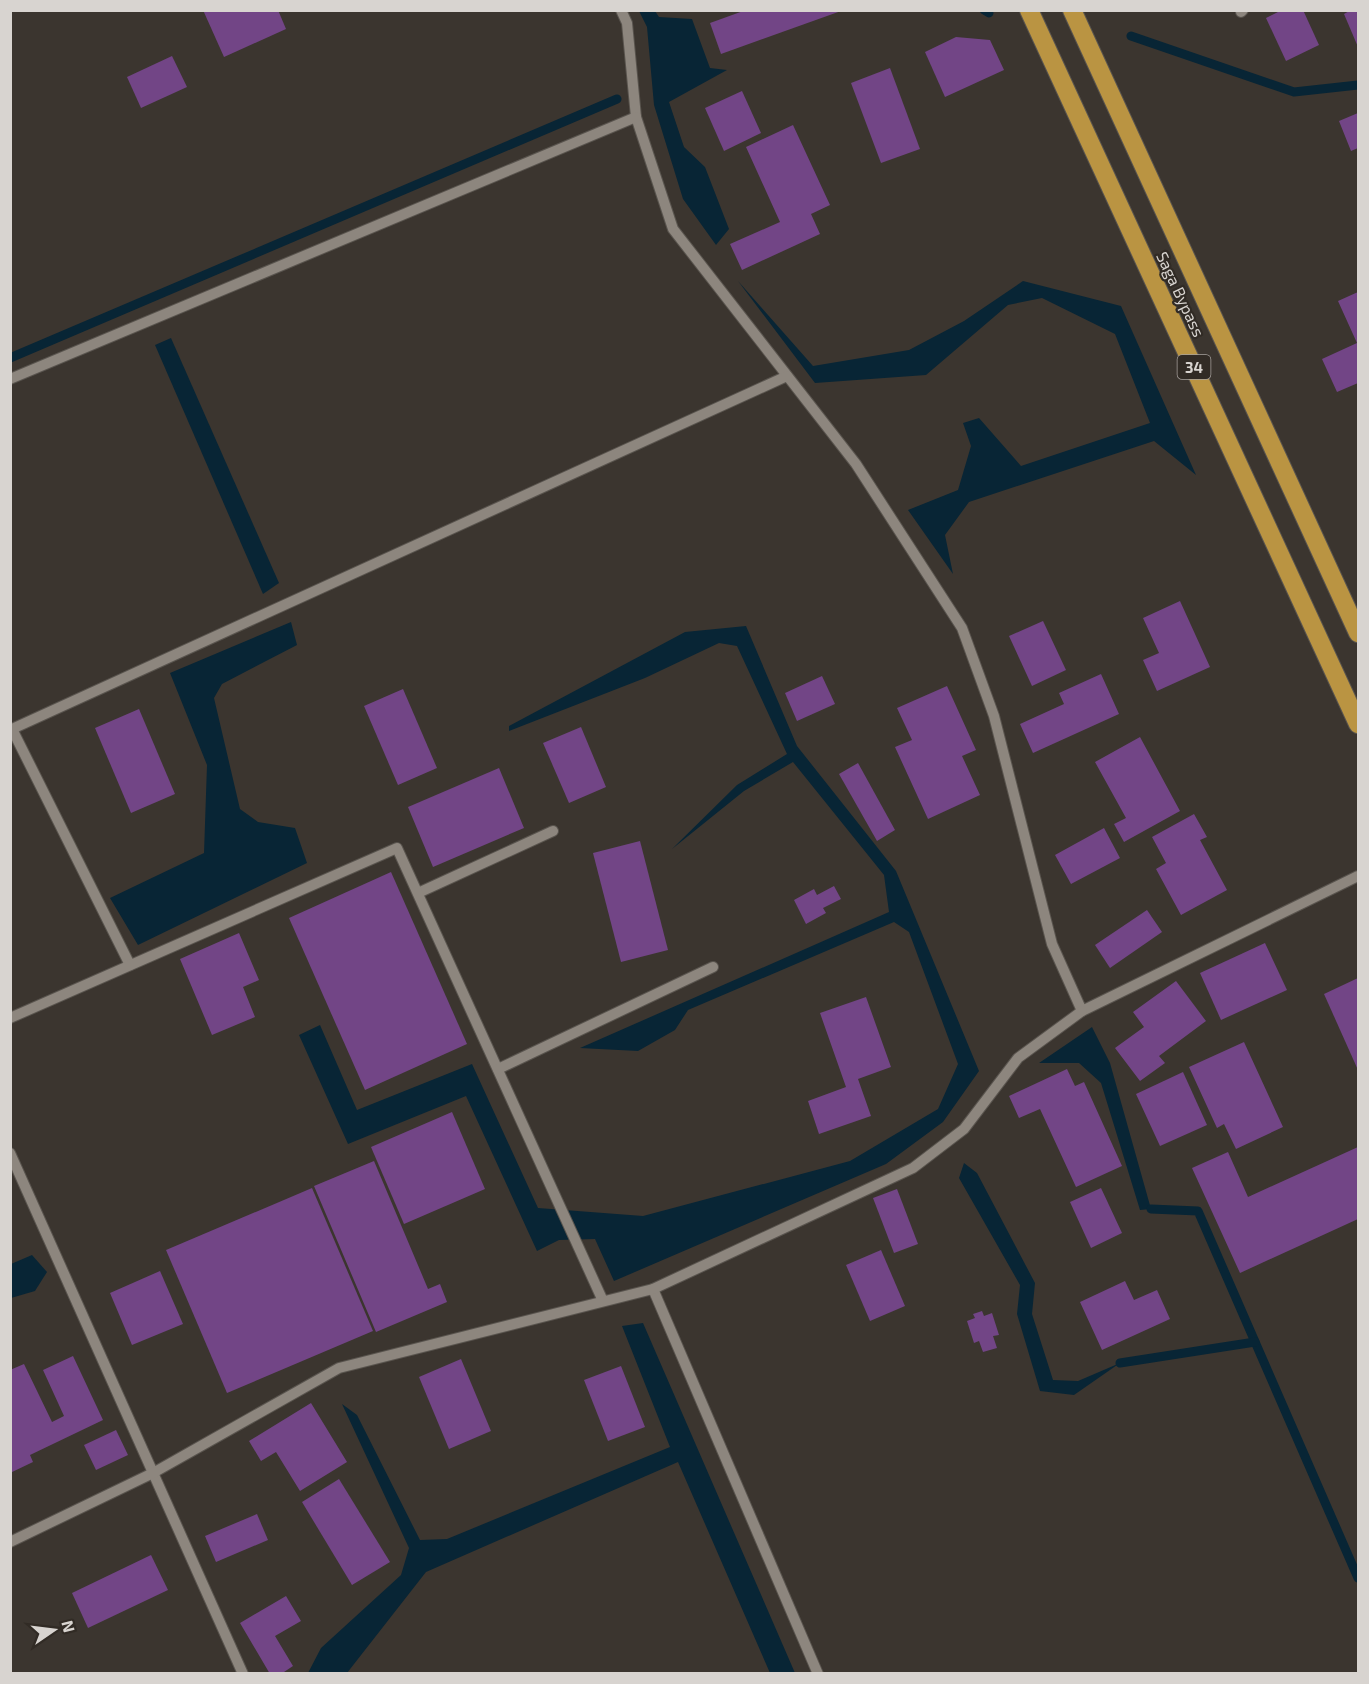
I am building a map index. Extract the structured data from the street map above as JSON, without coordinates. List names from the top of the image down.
{
  "streets": {
    "highway": ["Saga Bypass", "34"]
  },
  "north": "right"
}
